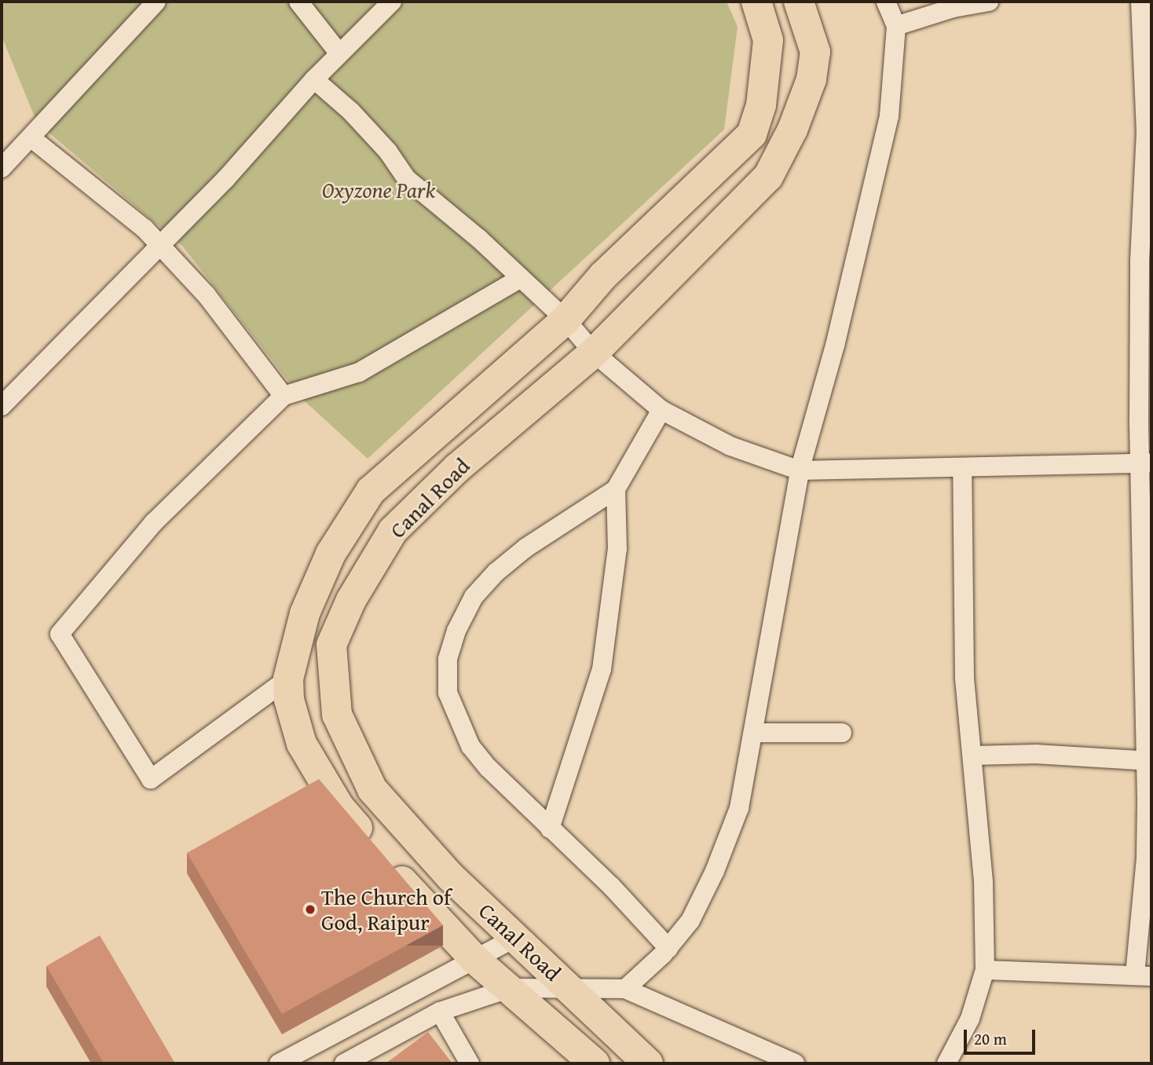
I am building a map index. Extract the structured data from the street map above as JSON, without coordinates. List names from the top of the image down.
{
  "streets": {
    "main road": ["Canal Road"]
  },
  "parks": ["Oxyzone Park"],
  "places": ["The Church of God, Raipur"],
  "scale_bar": "20 m"
}
